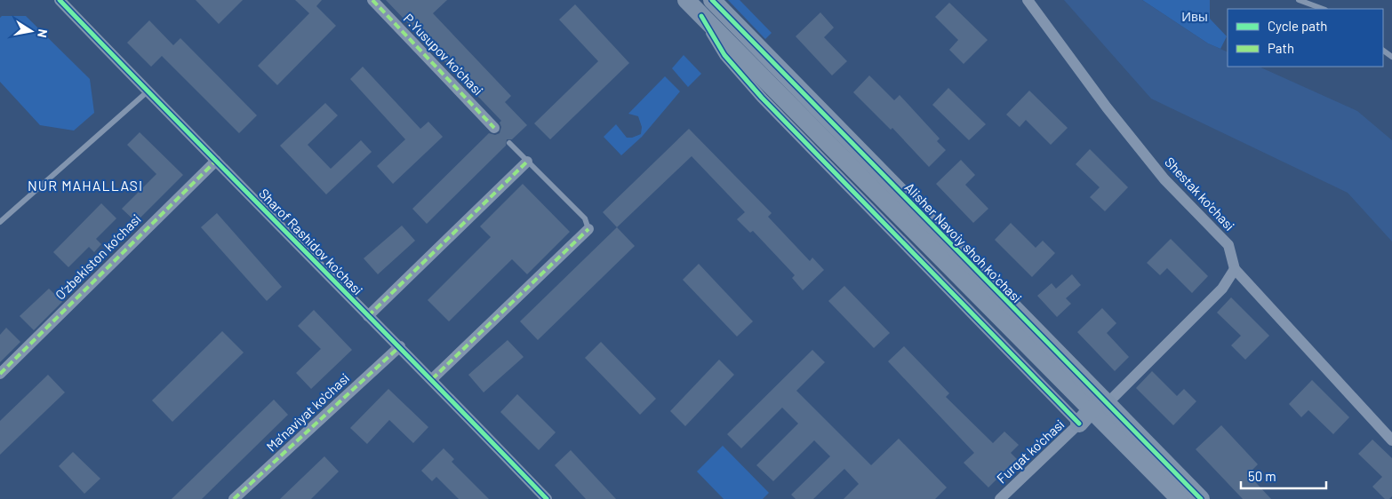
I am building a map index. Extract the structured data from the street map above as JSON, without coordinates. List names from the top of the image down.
{
  "streets": {
    "main road": ["Alisher Navoiy shoh koʻchasi"],
    "street": [
      "P.Yusupov ko'chasi",
      "Shestak ko'chasi",
      "Sharof Rashidov ko'chasi",
      "O‘zbekiston ko‘chasi",
      "Ma’naviyat ko'chasi",
      "Furqat ko'chasi"
    ]
  },
  "crossings": [
    ["Sharof Rashidov ko'chasi", "O‘zbekiston ko‘chasi"],
    ["Sharof Rashidov ko'chasi", "Ma’naviyat ko'chasi"],
    ["Alisher Navoiy shoh koʻchasi", "Furqat ko'chasi"]
  ],
  "districts": ["NUR MAHALLASI"],
  "parks": ["Ивы"],
  "legend": ["Cycle path", "Path"],
  "scale_bar": "50 m",
  "north": "right"
}
